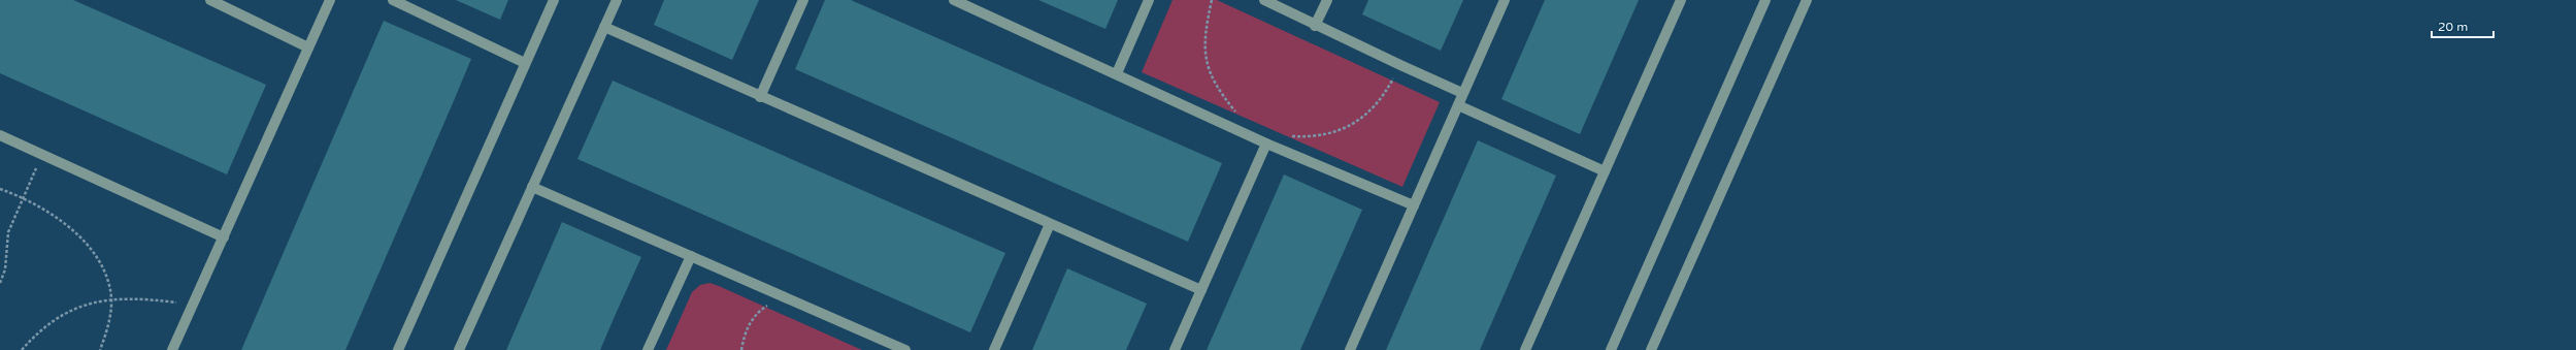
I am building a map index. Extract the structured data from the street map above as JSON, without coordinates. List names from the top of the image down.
{
  "scale_bar": "20 m"
}
